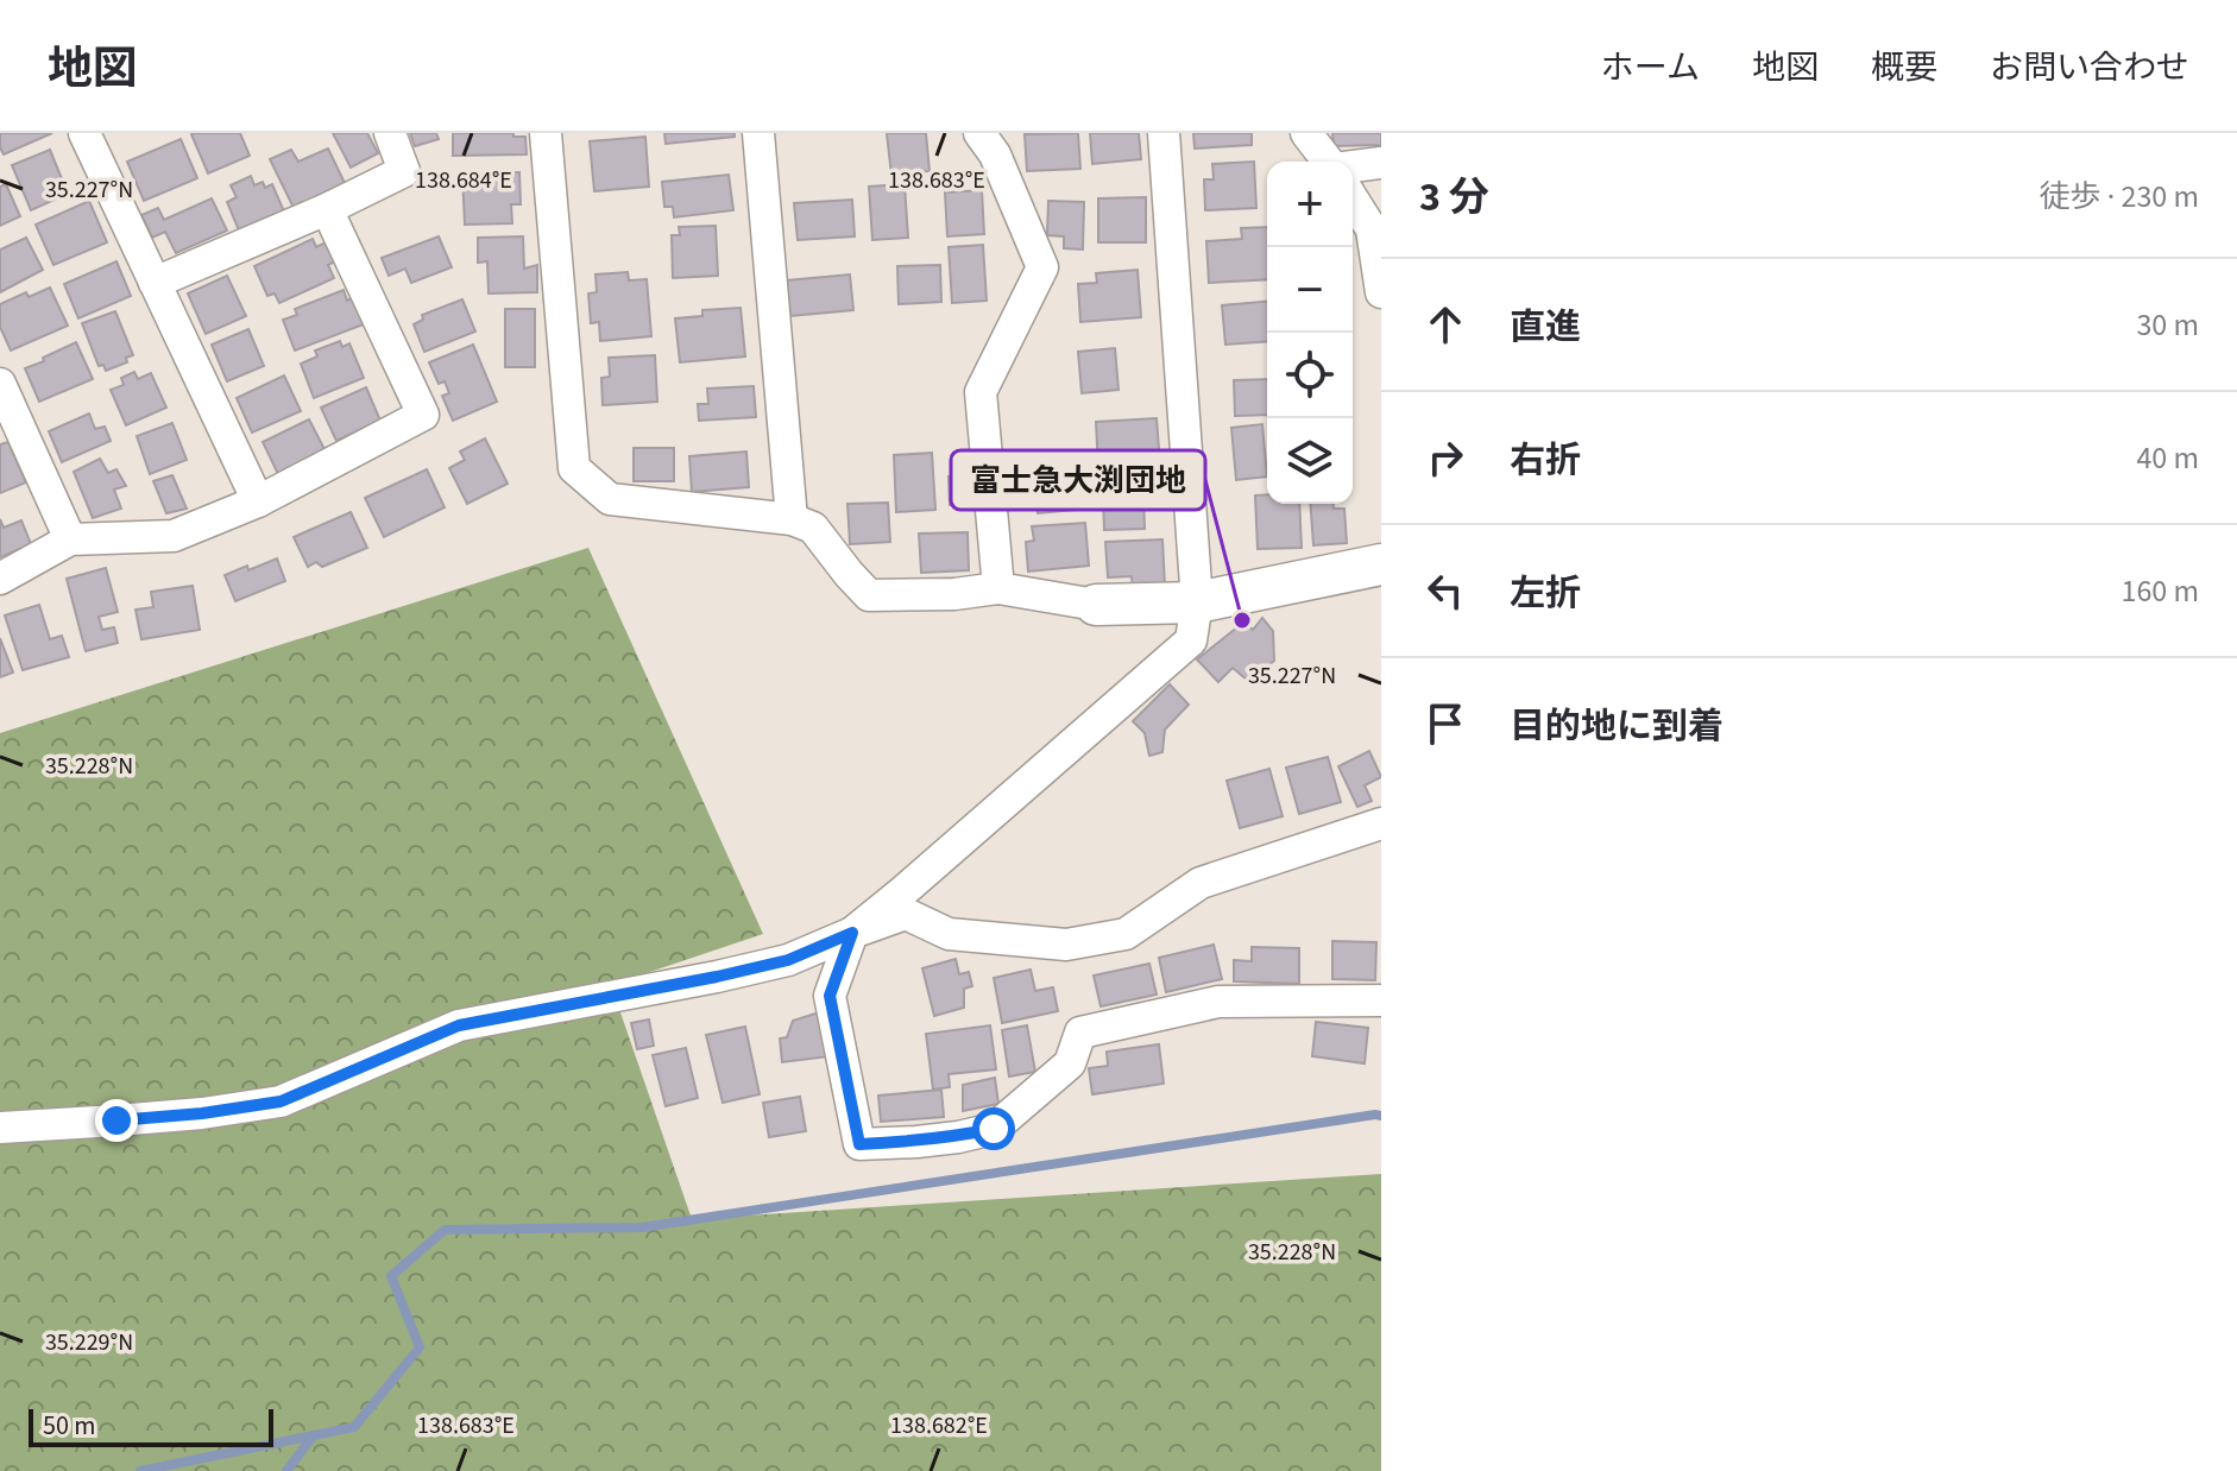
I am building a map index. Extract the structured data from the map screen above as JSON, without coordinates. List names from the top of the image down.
{
  "places": ["富士急大渕団地"],
  "scale_bar": "50 m",
  "page": {
    "header": "地図",
    "nav": [
      "ホーム",
      "地図",
      "概要",
      "お問い合わせ"
    ],
    "heading": ["3 分", "徒歩 · 230 m"],
    "map_buttons": ["+", "−"],
    "list": [
      ["直進", "30 m"],
      ["右折", "40 m"],
      ["左折", "160 m"],
      "目的地に到着"
    ],
    "scale": "50 m"
  },
  "coordinates": [
    "138.683°E",
    "138.684°E",
    "35.227°N",
    "35.228°N",
    "35.229°N",
    "138.682°E"
  ]
}
